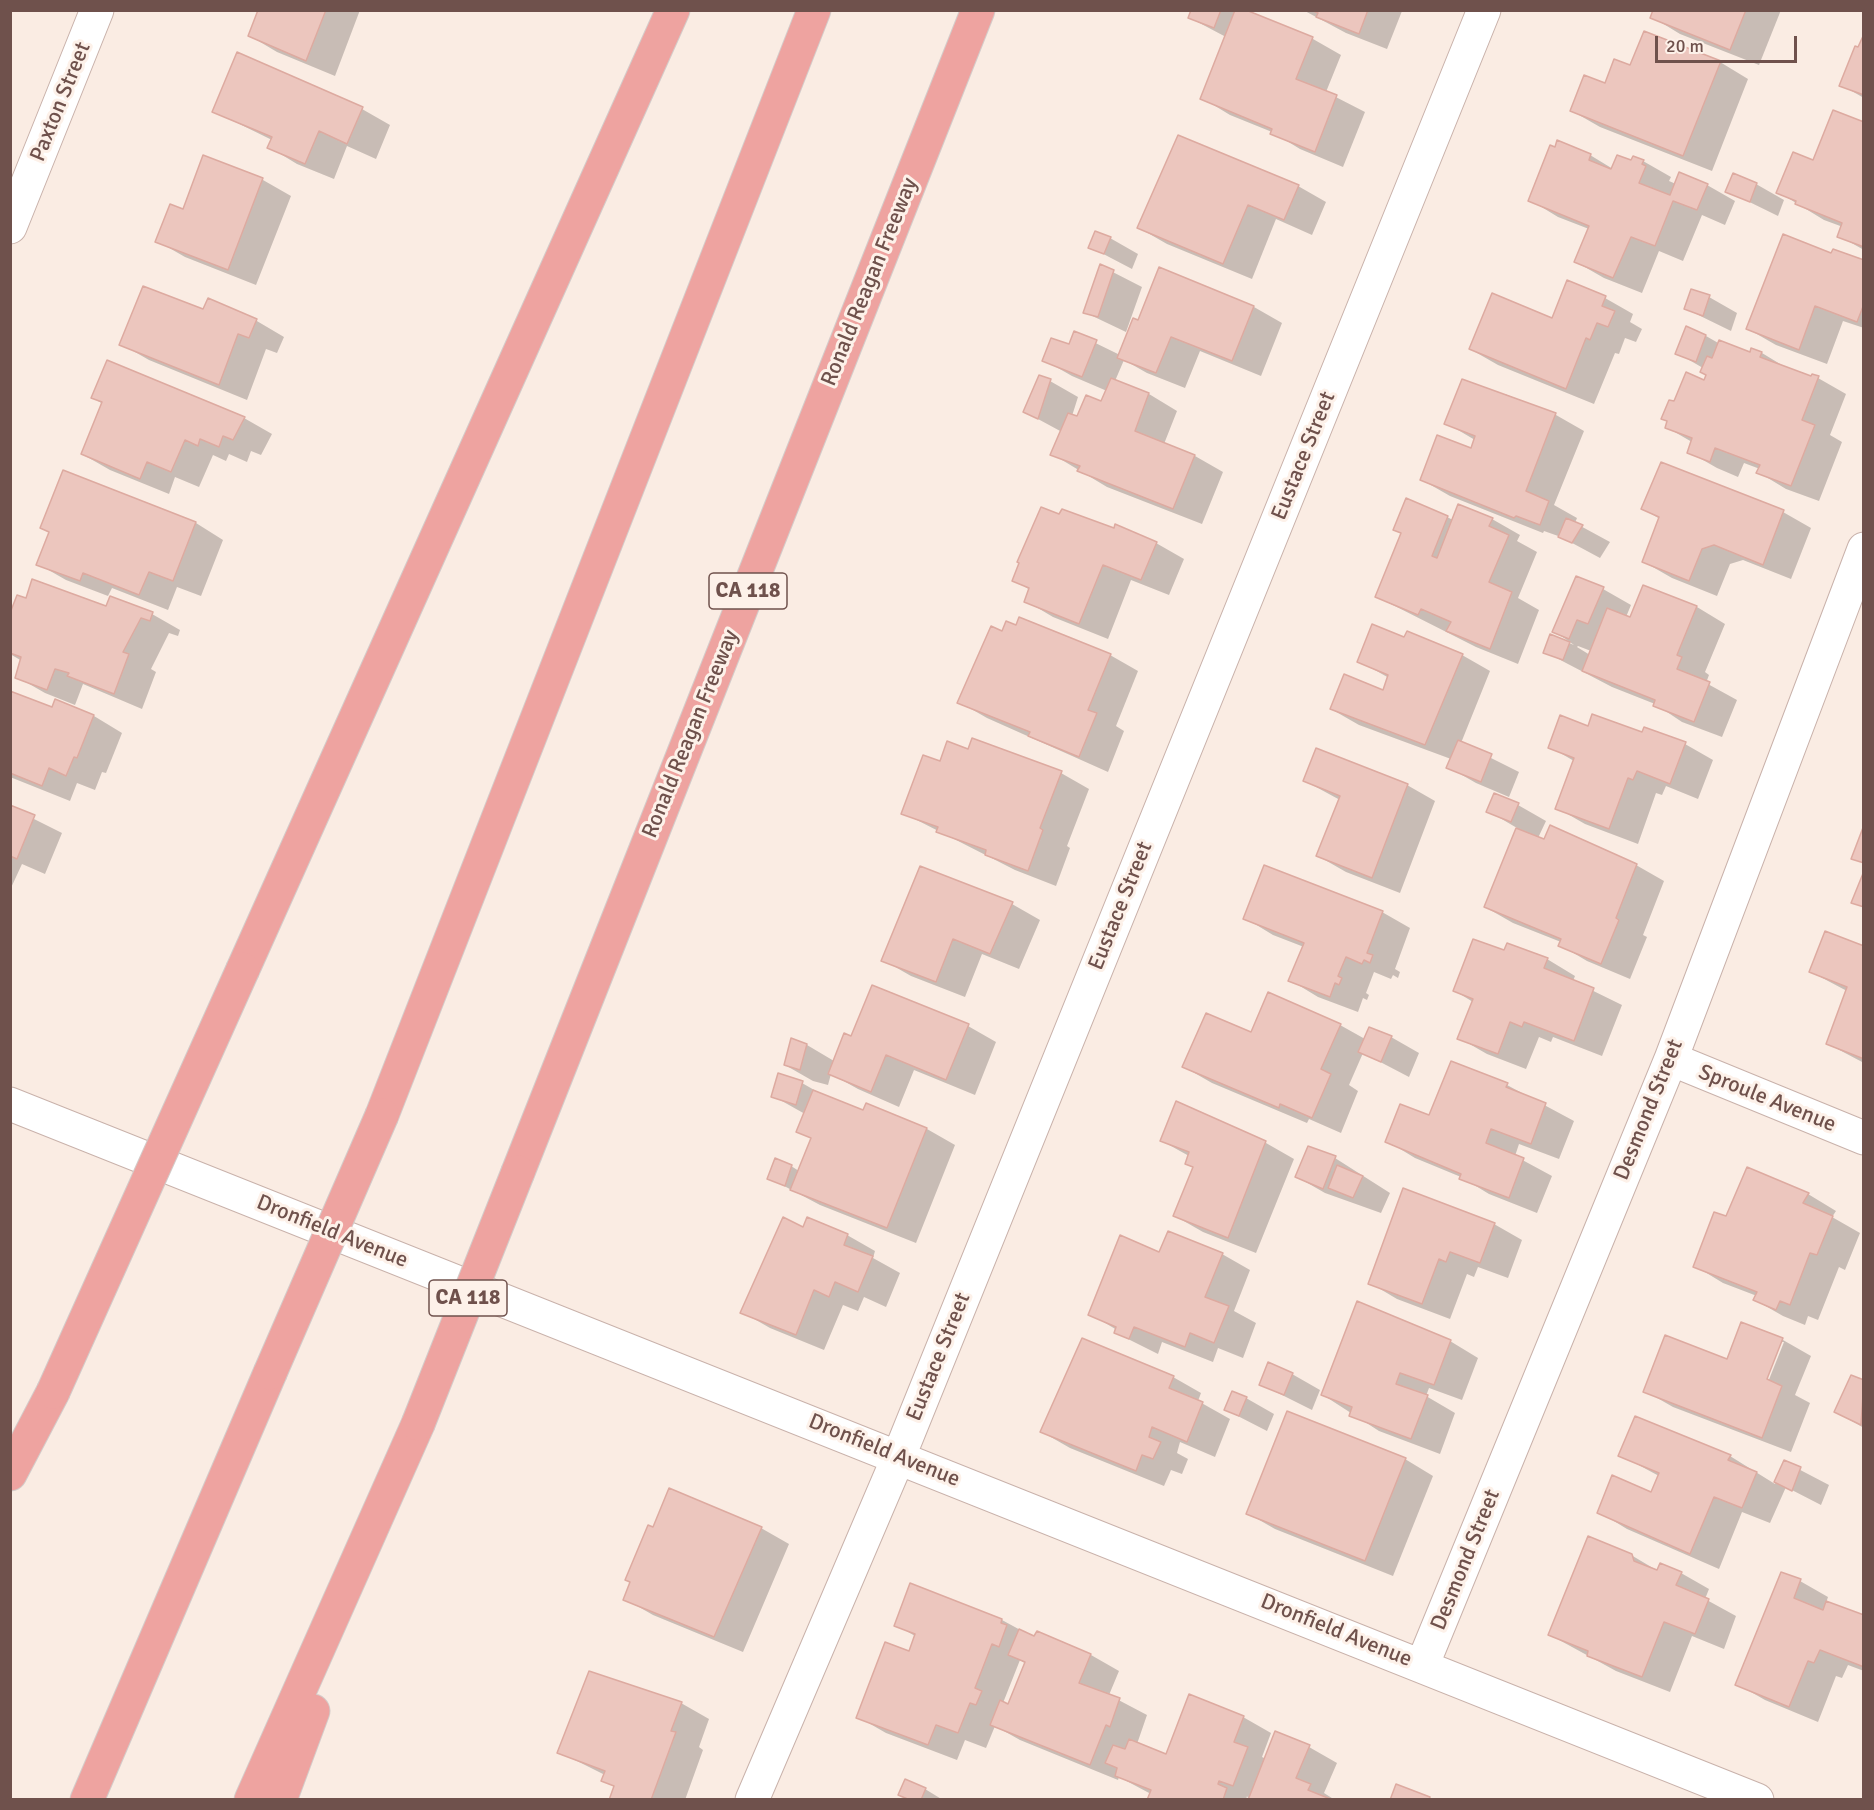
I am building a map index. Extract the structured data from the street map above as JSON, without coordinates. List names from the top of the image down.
{
  "streets": {
    "highway": ["Ronald Reagan Freeway", "CA 118"],
    "street": [
      "Paxton Street",
      "Eustace Street",
      "Sproule Avenue",
      "Desmond Street",
      "Dronfield Avenue"
    ]
  },
  "crossings": [
    ["Eustace Street", "Dronfield Avenue"],
    ["Sproule Avenue", "Desmond Street"],
    ["Desmond Street", "Dronfield Avenue"]
  ],
  "scale_bar": "20 m"
}
